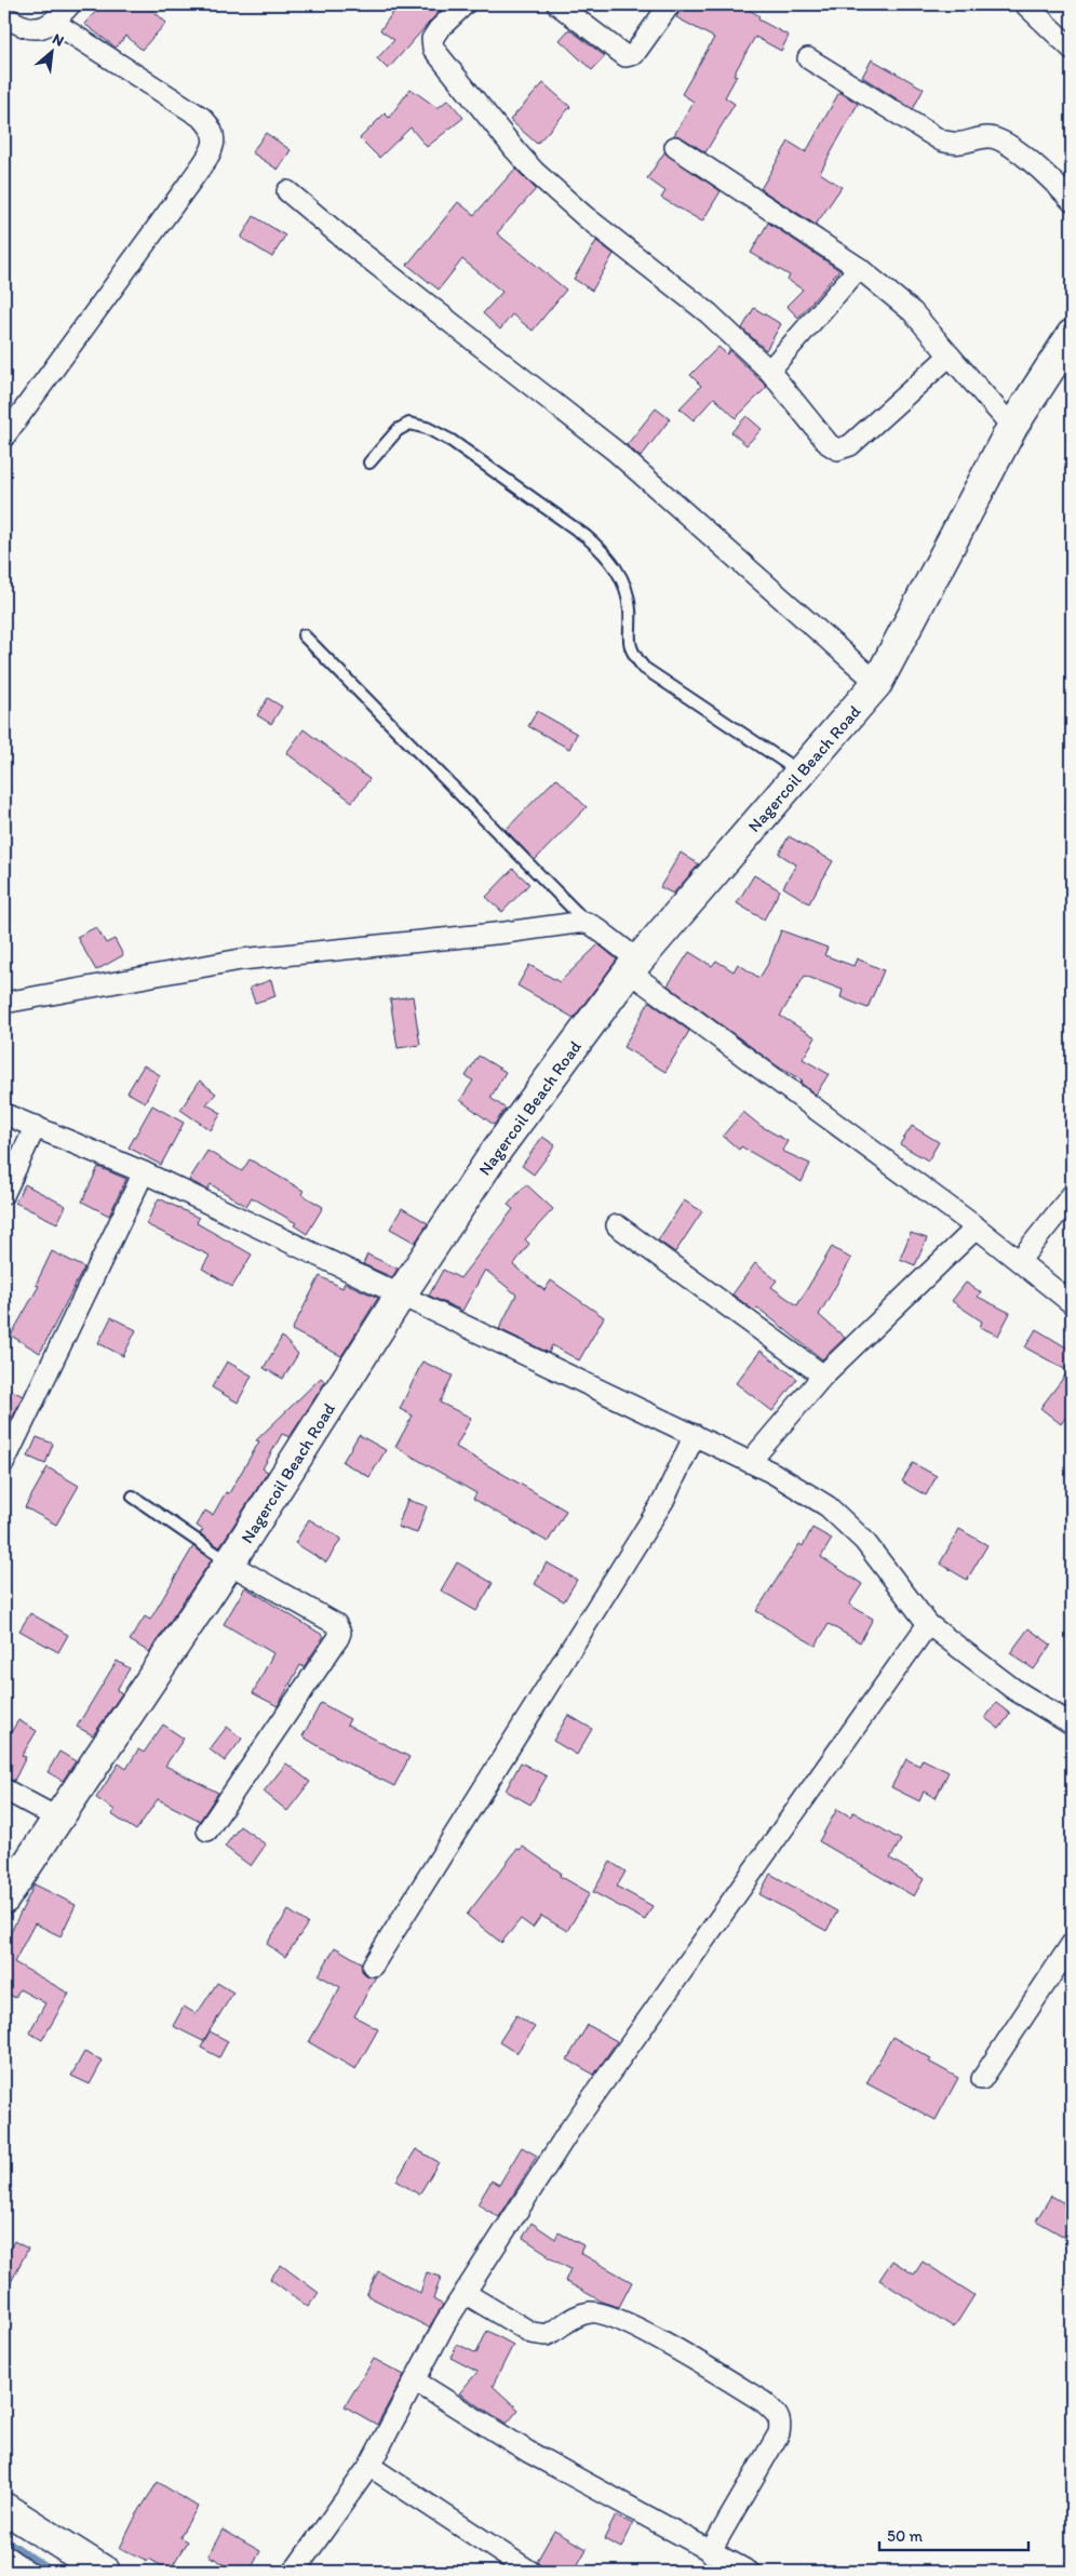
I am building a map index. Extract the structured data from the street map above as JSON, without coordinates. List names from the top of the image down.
{
  "streets": {
    "main road": ["Nagercoil Beach Road"]
  },
  "scale_bar": "50 m",
  "north": "top right"
}
